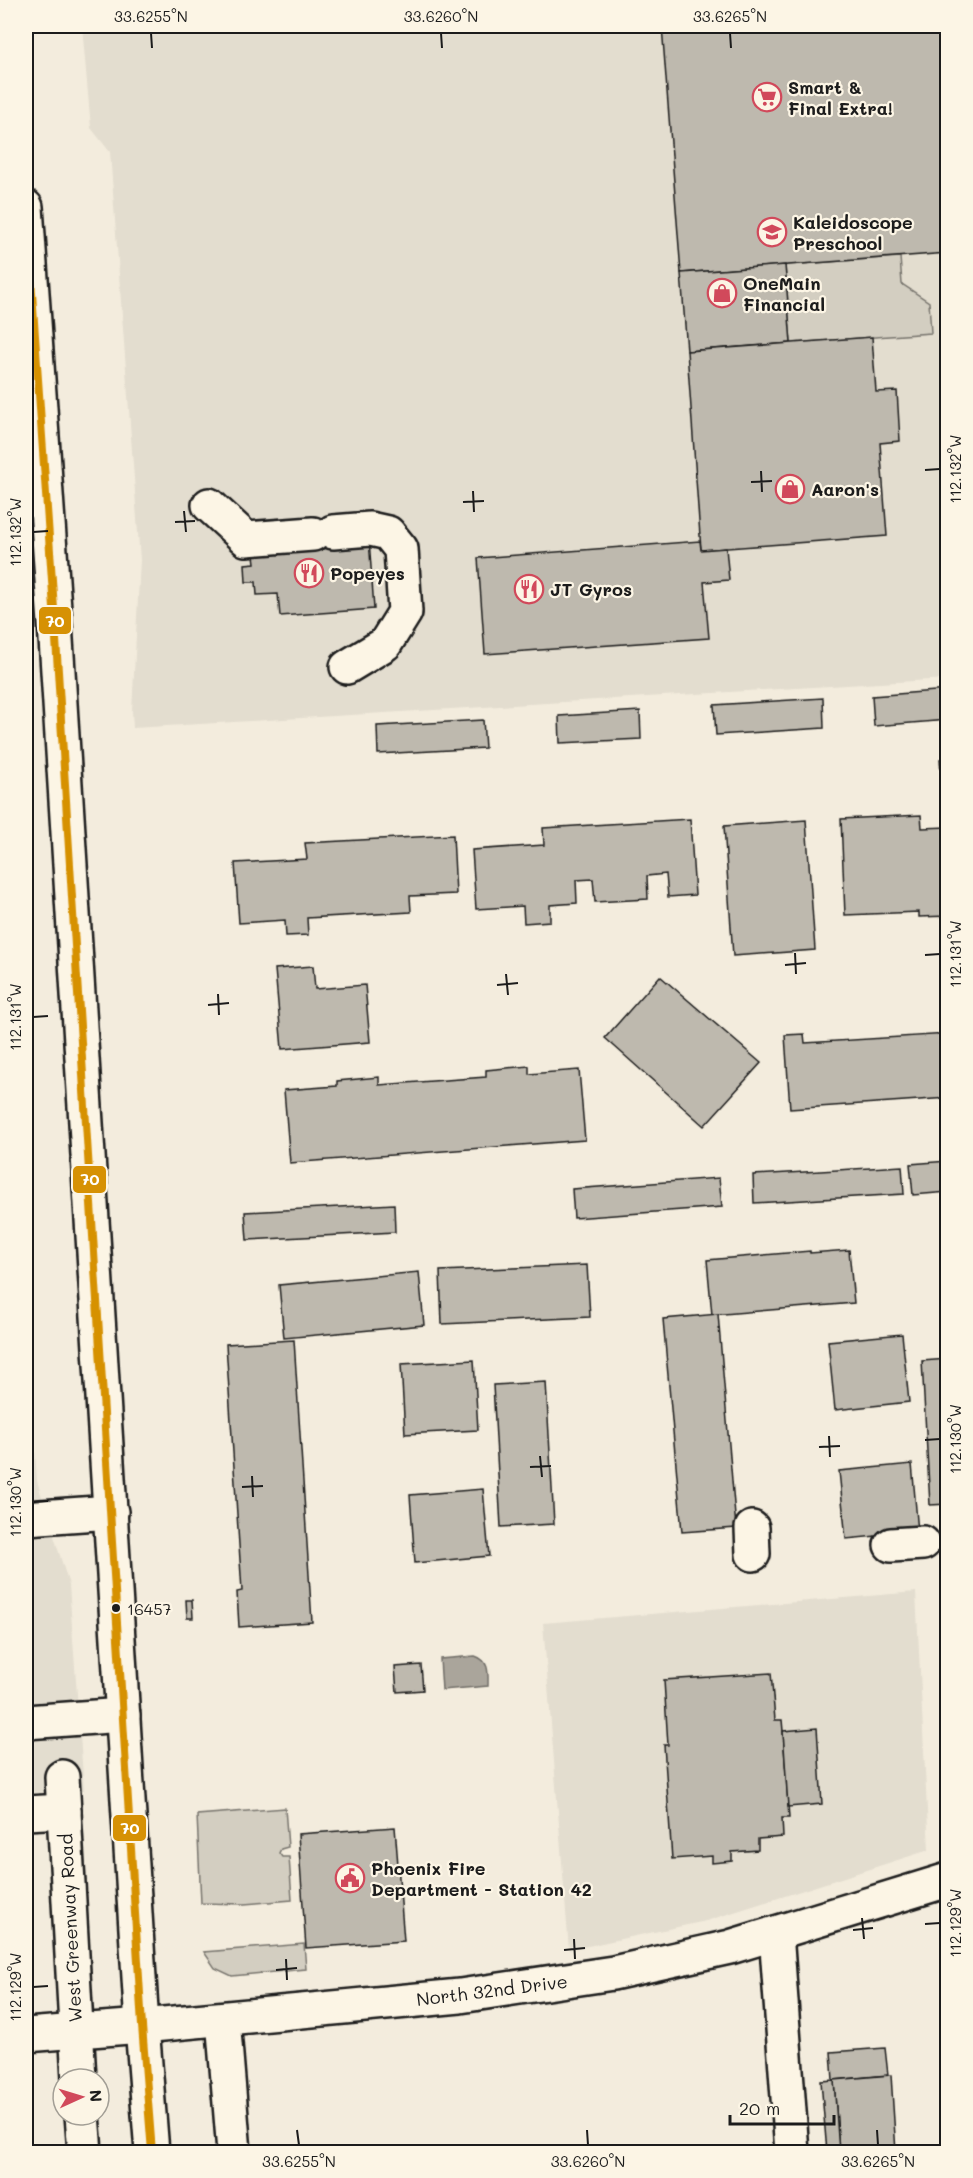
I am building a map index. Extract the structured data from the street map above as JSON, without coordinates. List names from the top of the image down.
{
  "streets": {
    "main road": ["West Greenway Road", "North 32nd Drive"]
  },
  "crossings": [
    ["West Greenway Road", "North 32nd Drive"]
  ],
  "places": {
    "supermarket": ["Smart & Final Extra!"],
    "school or university": ["Kaleidoscope Preschool"],
    "shop": ["OneMain Financial", "Aaron's"],
    "restaurant": ["Popeyes", "JT Gyros"],
    "other": ["16457"],
    "public building": ["Phoenix Fire Department - Station 42"]
  },
  "lines": ["transit line 70"],
  "scale_bar": "20 m",
  "north": "right",
  "coordinates": [
    "33.6255°N",
    "33.6260°N",
    "33.6265°N",
    "112.132°W",
    "112.131°W",
    "112.130°W",
    "112.129°W"
  ]
}
